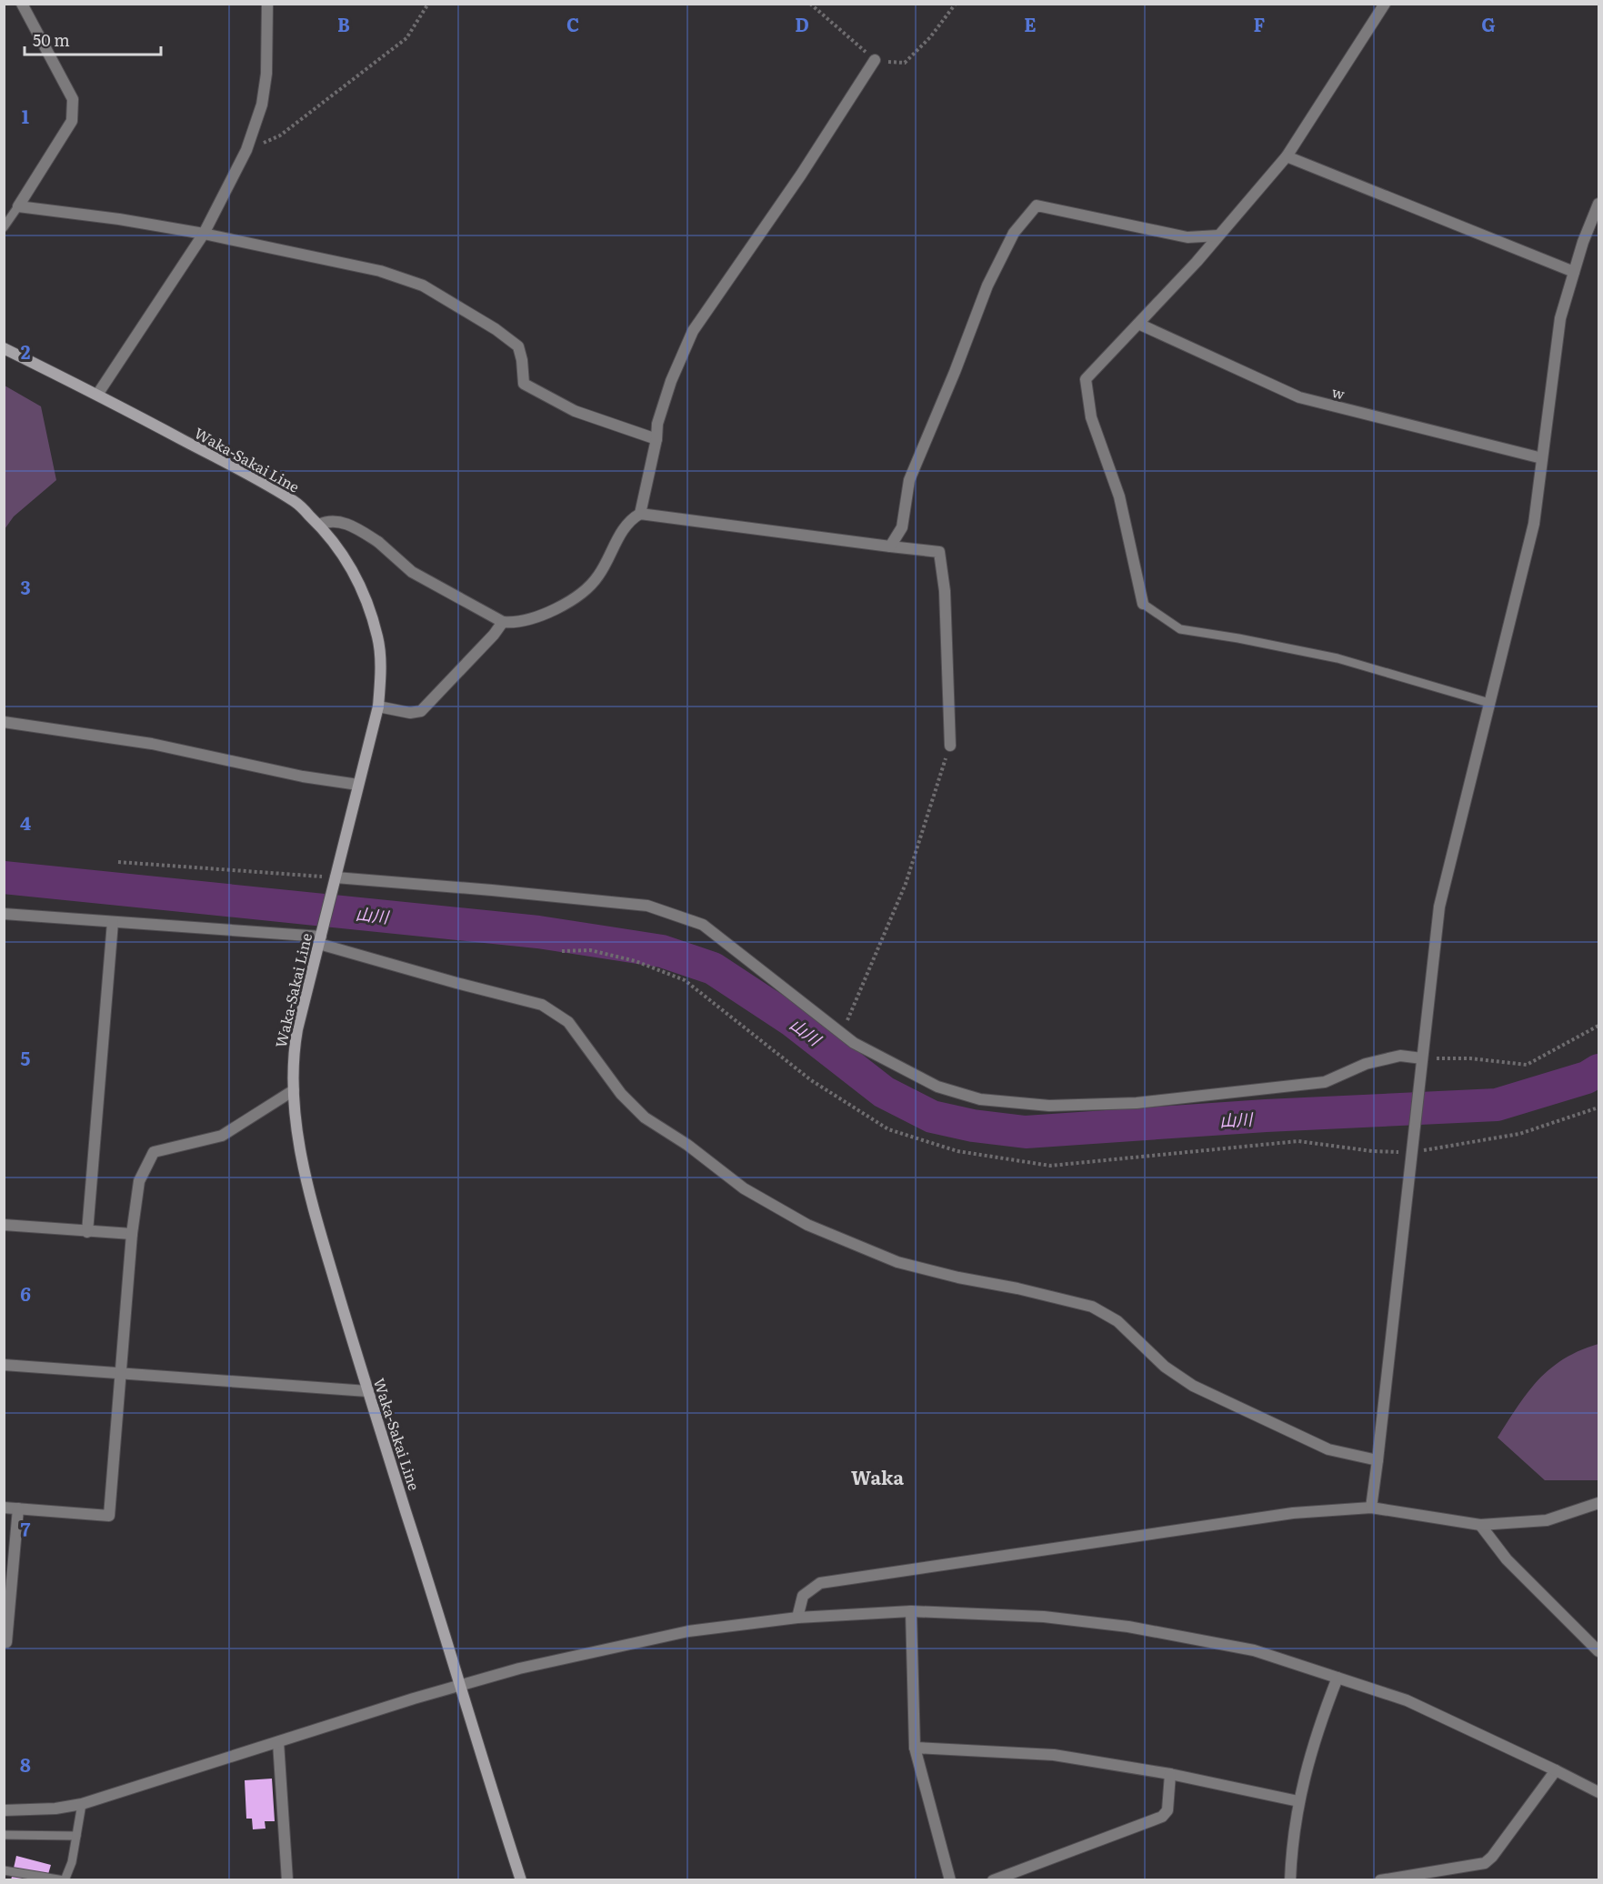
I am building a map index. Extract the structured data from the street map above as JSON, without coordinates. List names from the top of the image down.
{
  "streets": {
    "main road": ["Waka-Sakai Line"],
    "street": ["w"]
  },
  "districts": ["Waka"],
  "water": ["山川"],
  "scale_bar": "50 m",
  "grid": {
    "columns": [
      "B",
      "C",
      "D",
      "E",
      "F",
      "G"
    ],
    "rows": [
      "1",
      "2",
      "3",
      "4",
      "5",
      "6",
      "7",
      "8"
    ]
  }
}
